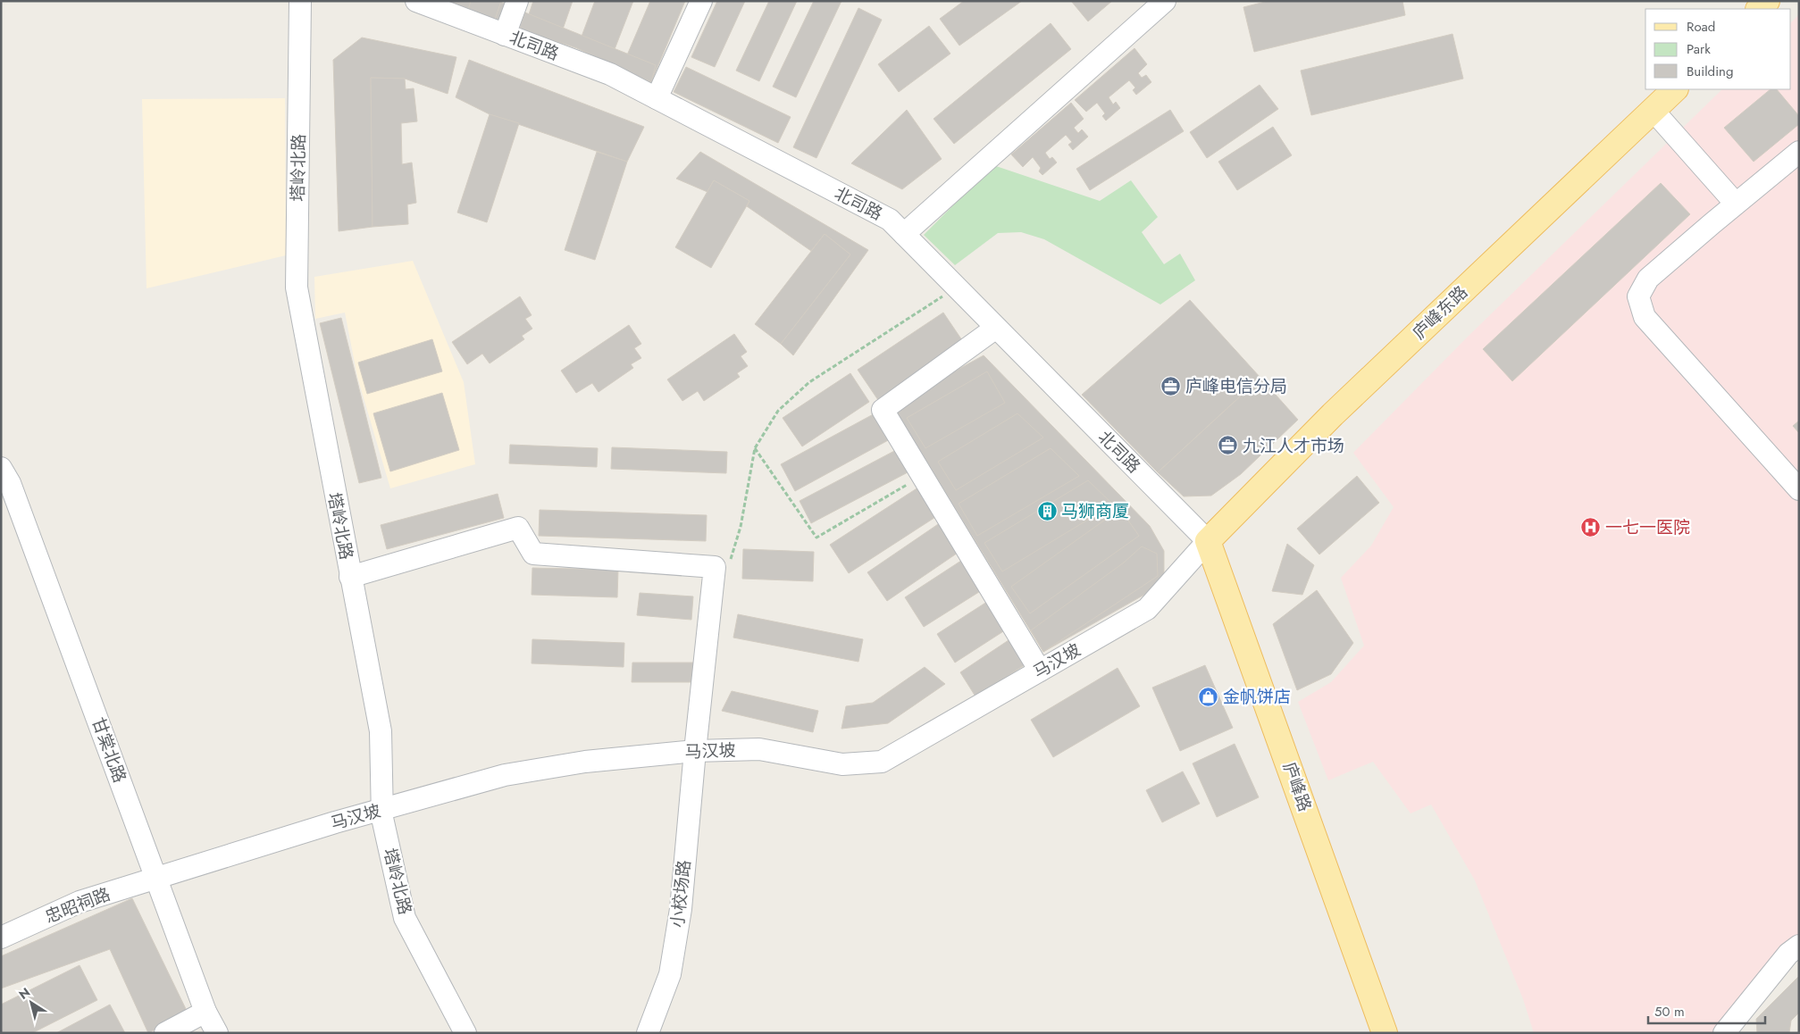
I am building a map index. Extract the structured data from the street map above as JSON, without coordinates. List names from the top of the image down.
{
  "streets": {
    "main road": ["庐峰东路", "庐峰路"],
    "street": [
      "北司路",
      "塔岭北路",
      "马汉坡",
      "甘棠北路",
      "小校场路",
      "忠昭祠路"
    ]
  },
  "crossings": [
    ["北司路", "庐峰东路"],
    ["北司路", "马汉坡"],
    ["北司路", "庐峰路"],
    ["塔岭北路", "马汉坡"],
    ["塔岭北路", "小校场路"],
    ["庐峰东路", "马汉坡"],
    ["庐峰东路", "庐峰路"],
    ["马汉坡", "甘棠北路"],
    ["马汉坡", "庐峰路"],
    ["马汉坡", "小校场路"],
    ["马汉坡", "忠昭祠路"],
    ["甘棠北路", "忠昭祠路"]
  ],
  "places": {
    "office": ["庐峰电信分局", "九江人才市场"],
    "building": ["马狮商厦"],
    "hospital": ["一七一医院"],
    "shop": ["金帆饼店"]
  },
  "legend": ["Road", "Park", "Building"],
  "scale_bar": "50 m",
  "north": "top left"
}
